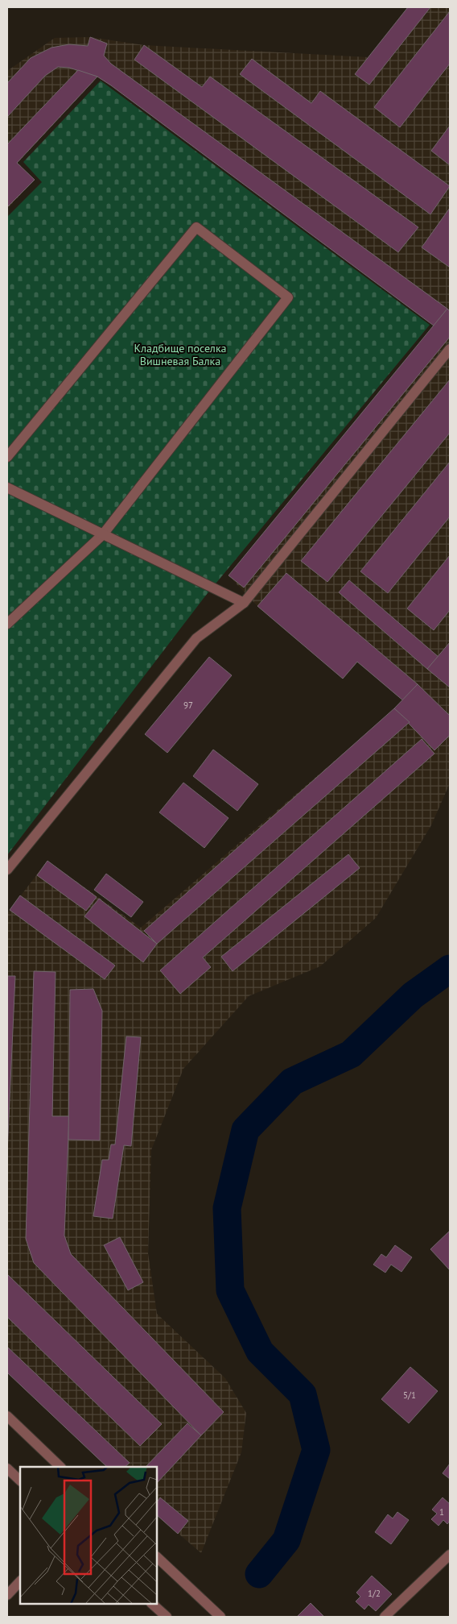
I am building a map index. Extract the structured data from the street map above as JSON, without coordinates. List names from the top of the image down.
{
  "parks": ["Кладбище поселка Вишневая Балка"],
  "house_numbers": [
    "97",
    "5/1",
    "1",
    "1/2"
  ]
}
